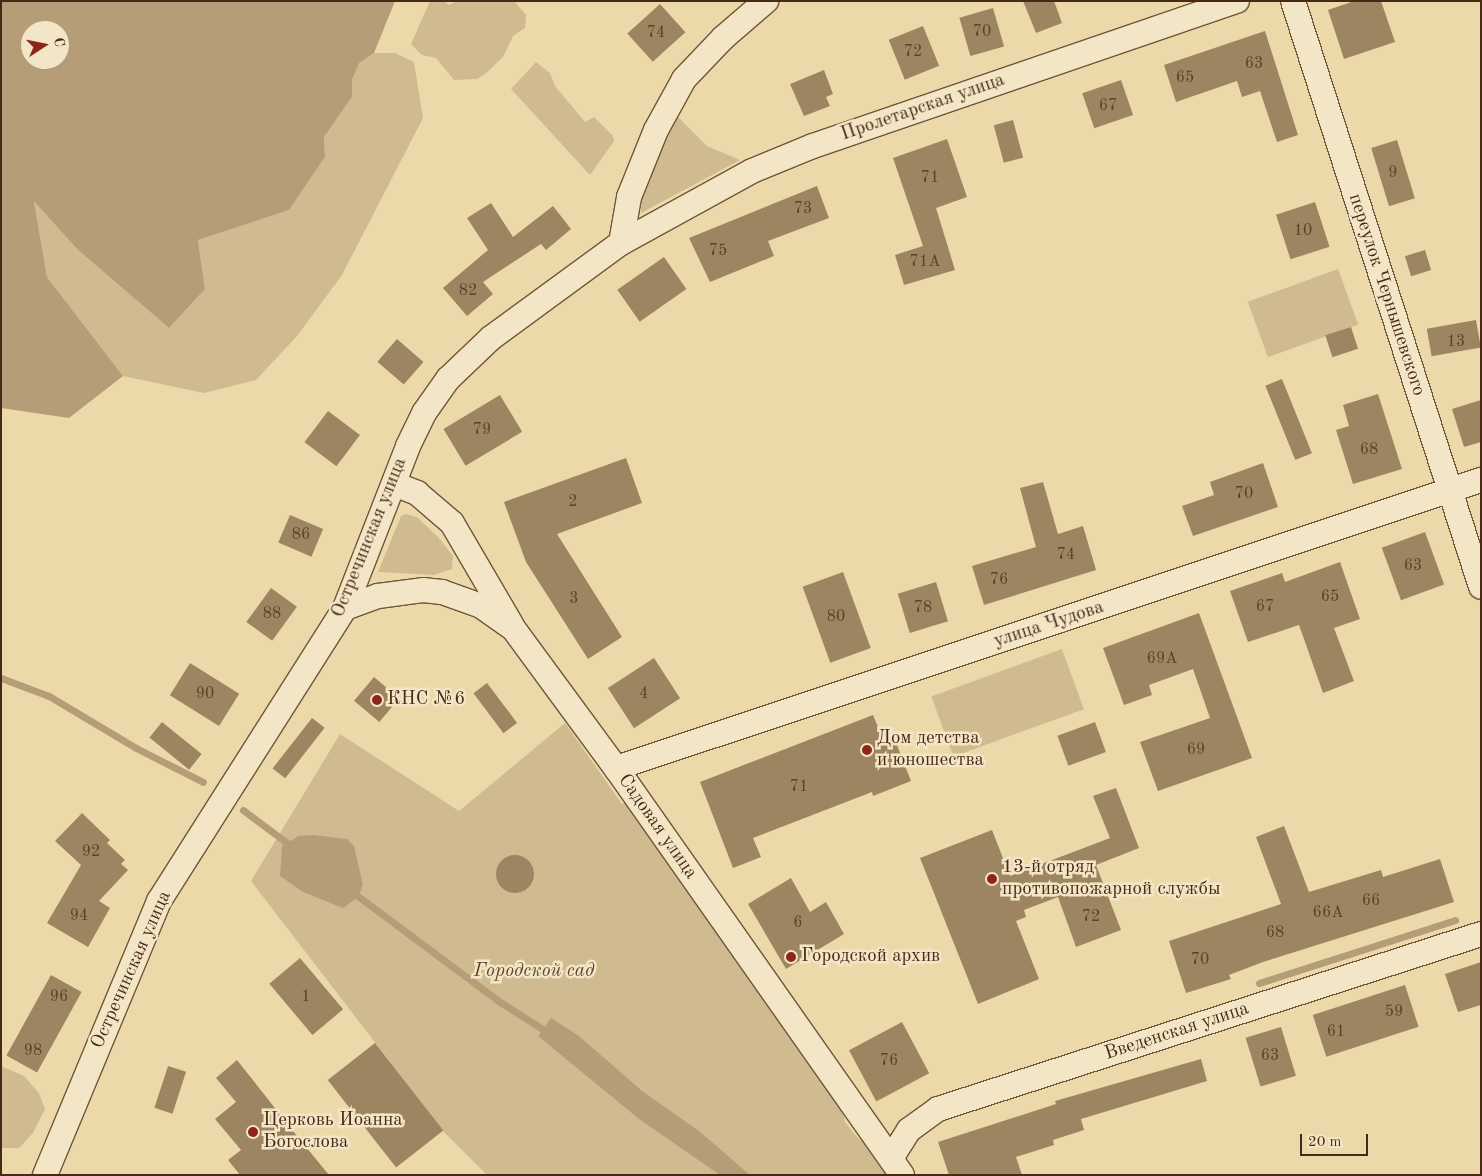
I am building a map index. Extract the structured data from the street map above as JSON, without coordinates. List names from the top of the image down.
{
  "streets": {
    "street": [
      "Пролетарская улица",
      "переулок Чернышевского",
      "Остречинская улица",
      "улица Чудова",
      "Садовая улица",
      "Введенская улица"
    ]
  },
  "crossings": [
    ["Пролетарская улица", "Остречинская улица"],
    ["переулок Чернышевского", "улица Чудова"],
    ["Остречинская улица", "Садовая улица"],
    ["улица Чудова", "Садовая улица"],
    ["Садовая улица", "Введенская улица"]
  ],
  "parks": ["Городской сад"],
  "places": [
    "КНС №6",
    "Дом детства и юношества",
    "13-й отряд противопожарной службы",
    "Городской архив",
    "Церковь Иоанна Богослова"
  ],
  "house_numbers": [
    "70",
    "74",
    "72",
    "63",
    "65",
    "67",
    "9",
    "71",
    "73",
    "10",
    "75",
    "71А",
    "82",
    "13",
    "79",
    "68",
    "70",
    "2",
    "86",
    "74",
    "63",
    "76",
    "65",
    "3",
    "67",
    "78",
    "88",
    "80",
    "69А",
    "90",
    "4",
    "69",
    "71",
    "92",
    "66",
    "66А",
    "94",
    "72",
    "6",
    "68",
    "70",
    "96",
    "1",
    "59",
    "61",
    "98",
    "63",
    "76"
  ],
  "scale_bar": "20 m",
  "north": "right"
}
